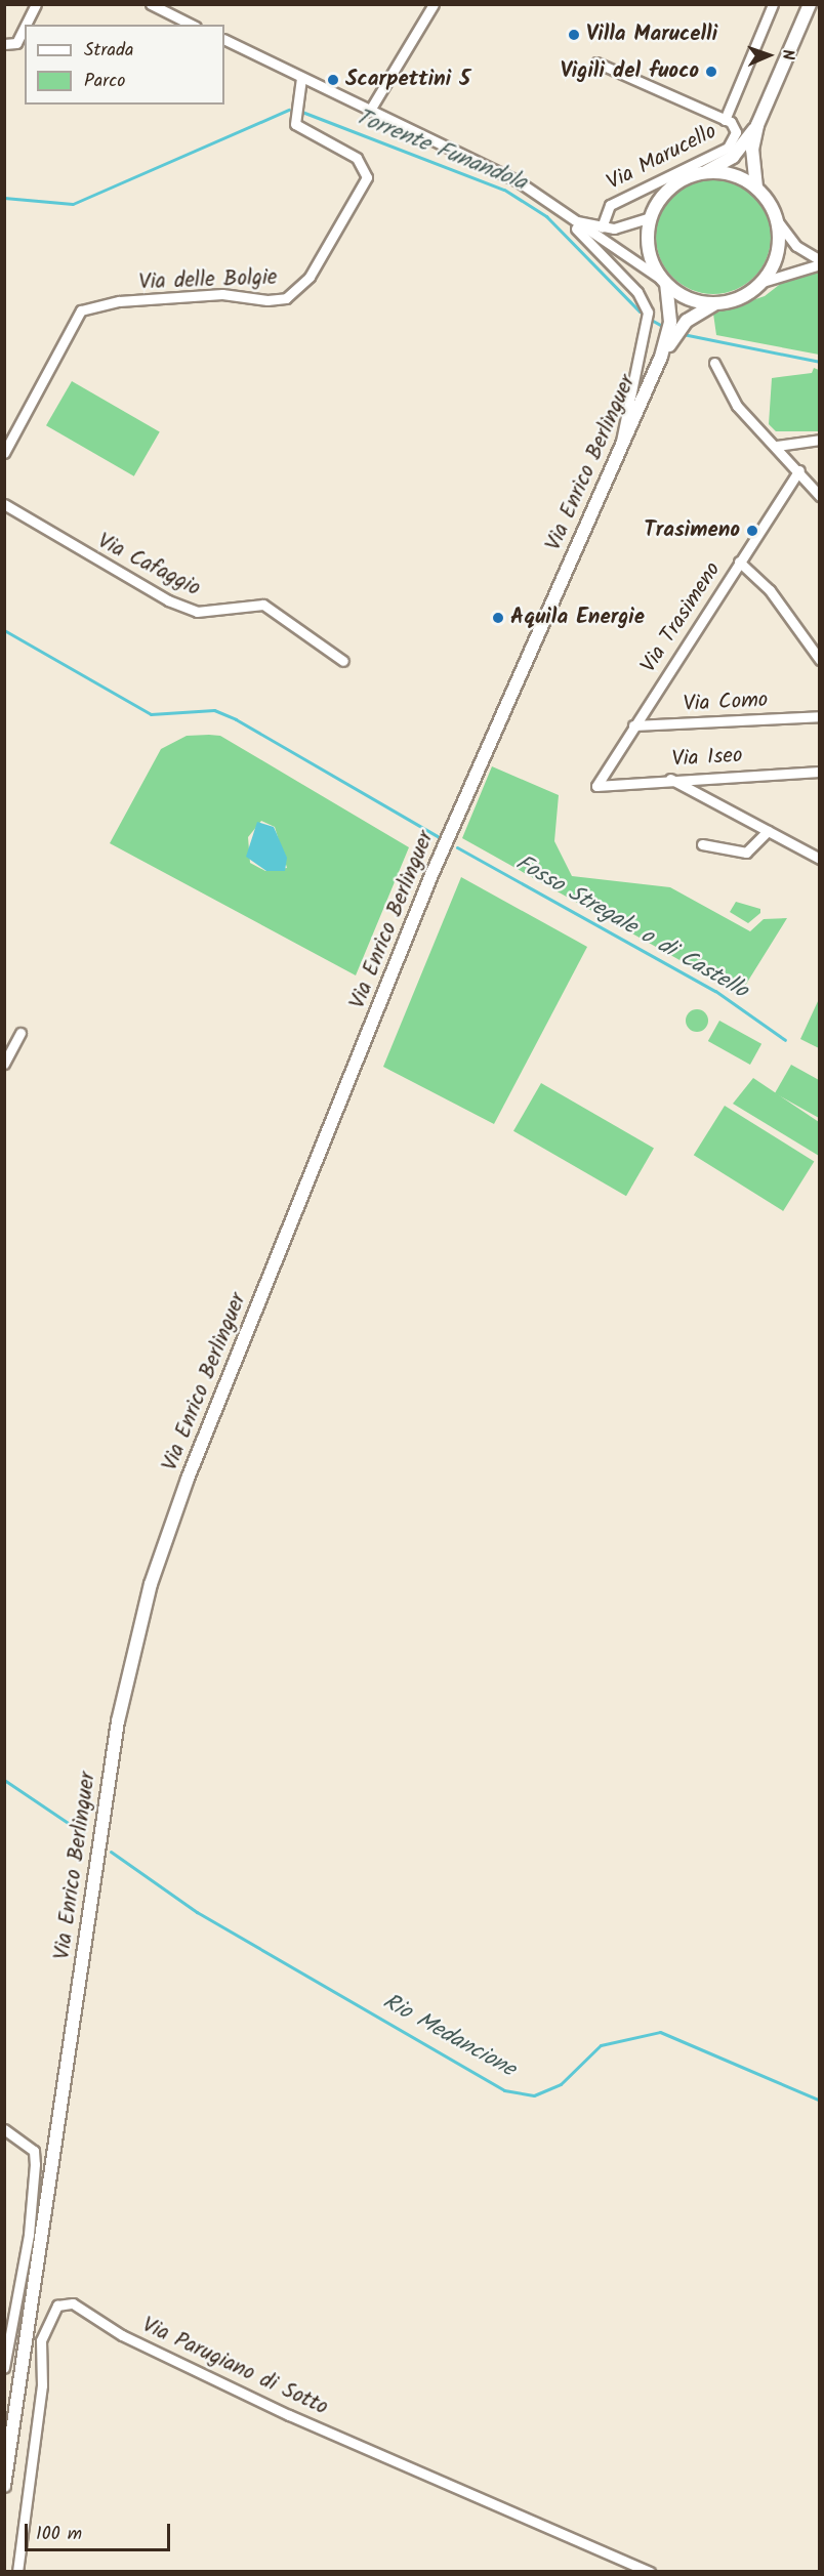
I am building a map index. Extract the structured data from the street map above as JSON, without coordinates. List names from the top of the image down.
{
  "streets": {
    "main road": ["Via Enrico Berlinguer"],
    "street": [
      "Via Marucello",
      "Via delle Bolgie",
      "Via Cafaggio",
      "Via Trasimeno",
      "Via Como",
      "Via Iseo",
      "Via Parugiano di Sotto"
    ]
  },
  "crossings": [
    ["Via Trasimeno", "Via Como"],
    ["Via Trasimeno", "Via Iseo"]
  ],
  "water": ["Torrente Funandola", "Fosso Stregale o di Castello", "Rio Medancione"],
  "places": [
    "Villa Marucelli",
    "Vigili del fuoco",
    "Scarpettini 5",
    "Trasimeno",
    "Aquila Energie"
  ],
  "legend": ["Strada", "Parco"],
  "scale_bar": "100 m",
  "north": "right"
}
